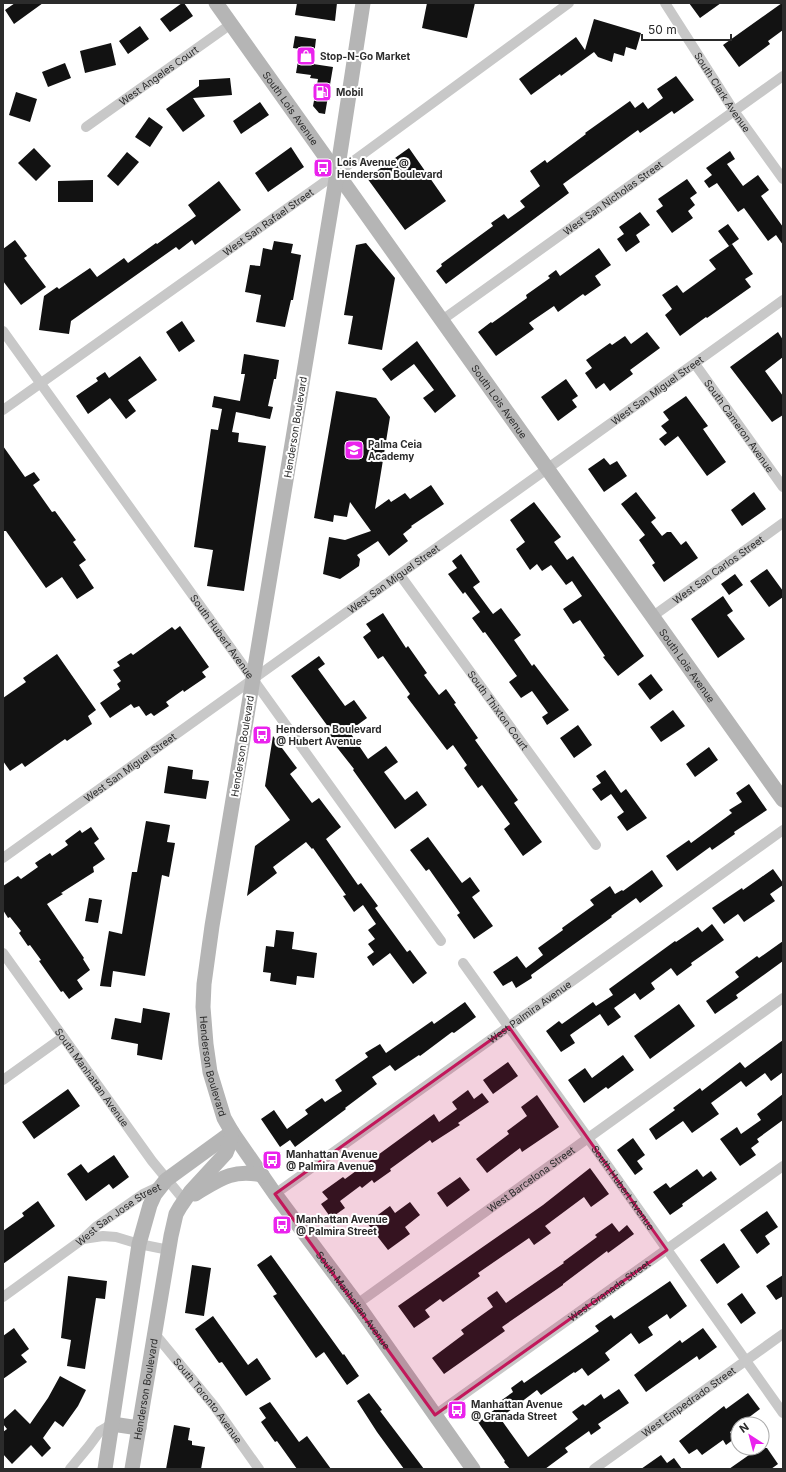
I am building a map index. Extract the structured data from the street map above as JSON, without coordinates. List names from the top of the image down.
{
  "streets": {
    "street": [
      "West Angeles Court",
      "South Clark Avenue",
      "South Lois Avenue",
      "West San Nicholas Street",
      "West San Rafael Street",
      "West San Miguel Street",
      "South Cameron Avenue",
      "Henderson Boulevard",
      "West San Carlos Street",
      "South Hubert Avenue",
      "South Thixton Court",
      "West Palmira Avenue",
      "South Manhattan Avenue",
      "West Barcelona Street",
      "West San Jose Street",
      "West Granada Street",
      "South Toronto Avenue",
      "West Empedrado Street"
    ]
  },
  "crossings": [
    ["West Angeles Court", "South Lois Avenue"],
    ["South Clark Avenue", "West San Nicholas Street"],
    ["South Lois Avenue", "West San Nicholas Street"],
    ["South Lois Avenue", "West San Rafael Street"],
    ["South Lois Avenue", "West San Miguel Street"],
    ["South Lois Avenue", "Henderson Boulevard"],
    ["South Lois Avenue", "West San Carlos Street"],
    ["West San Rafael Street", "Henderson Boulevard"],
    ["West San Rafael Street", "South Hubert Avenue"],
    ["West San Miguel Street", "South Cameron Avenue"],
    ["West San Miguel Street", "Henderson Boulevard"],
    ["West San Miguel Street", "South Hubert Avenue"],
    ["West San Miguel Street", "South Thixton Court"],
    ["Henderson Boulevard", "South Hubert Avenue"],
    ["Henderson Boulevard", "South Manhattan Avenue"],
    ["Henderson Boulevard", "West San Jose Street"],
    ["Henderson Boulevard", "South Toronto Avenue"],
    ["South Hubert Avenue", "West Palmira Avenue"],
    ["South Hubert Avenue", "West Barcelona Street"],
    ["South Hubert Avenue", "West Granada Street"],
    ["South Hubert Avenue", "West Empedrado Street"],
    ["West Palmira Avenue", "South Manhattan Avenue"],
    ["South Manhattan Avenue", "West Barcelona Street"],
    ["South Manhattan Avenue", "West San Jose Street"],
    ["South Manhattan Avenue", "West Granada Street"]
  ],
  "places": {
    "shop": ["Stop-N-Go Market"],
    "fuel station": ["Mobil"],
    "bus stop": [
      "Lois Avenue @ Henderson Boulevard",
      "Henderson Boulevard @ Hubert Avenue",
      "Manhattan Avenue @ Palmira Avenue",
      "Manhattan Avenue @ Palmira Street",
      "Manhattan Avenue @ Granada Street"
    ],
    "school or university": ["Palma Ceia Academy"]
  },
  "scale_bar": "50 m",
  "north": "top left"
}
